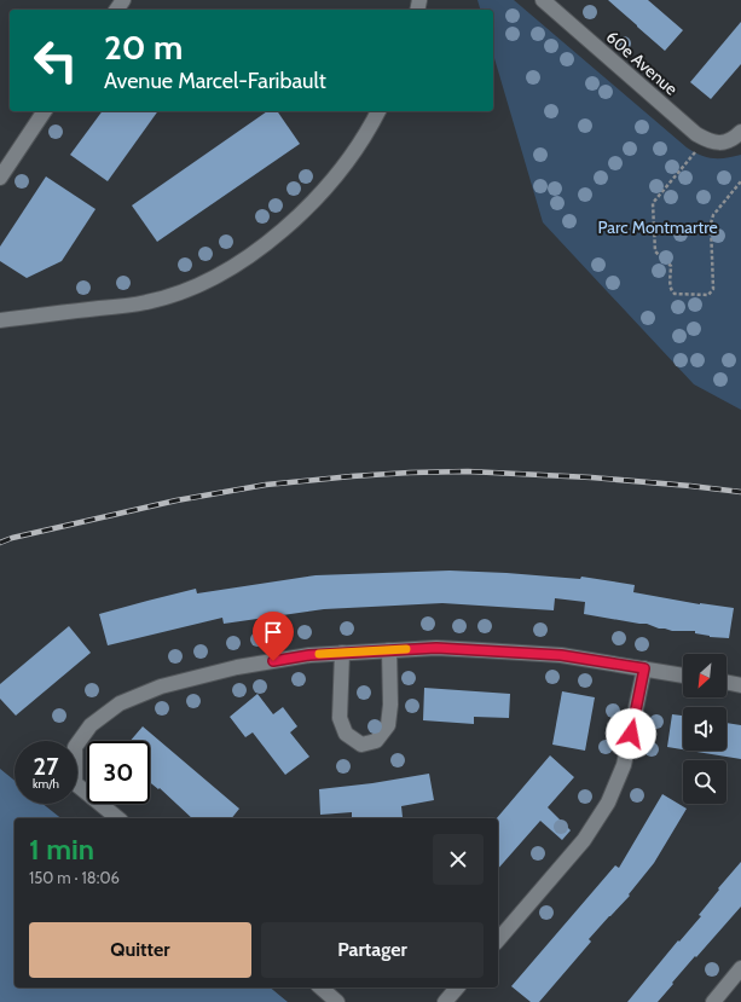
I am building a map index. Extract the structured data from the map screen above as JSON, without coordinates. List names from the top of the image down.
{
  "streets": {
    "street": ["60e Avenue"]
  },
  "parks": ["Parc Montmartre"],
  "north": "bottom left",
  "page": {
    "turn": ["20 m", "Avenue Marcel-Faribault"],
    "speed": "27 km/h",
    "limit": "30",
    "heading": ["1 min", "150 m · 18:06"],
    "buttons": ["Quitter", "Partager"]
  }
}
